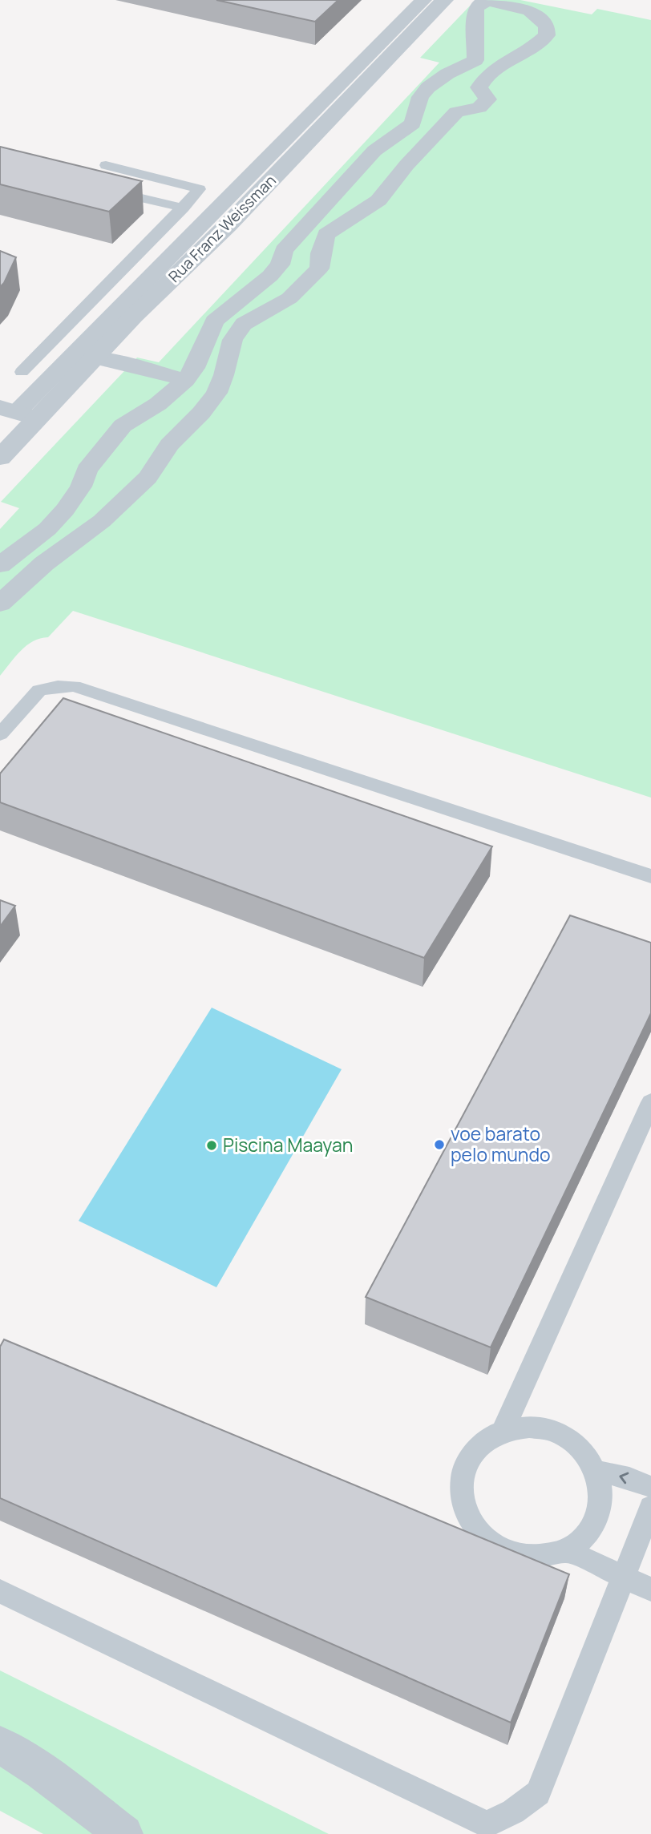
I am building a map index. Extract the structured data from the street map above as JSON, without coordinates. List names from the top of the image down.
{
  "streets": {
    "street": ["Rua Franz Weissman"]
  },
  "places": ["voe barato pelo mundo", "Piscina Maayan"]
}
